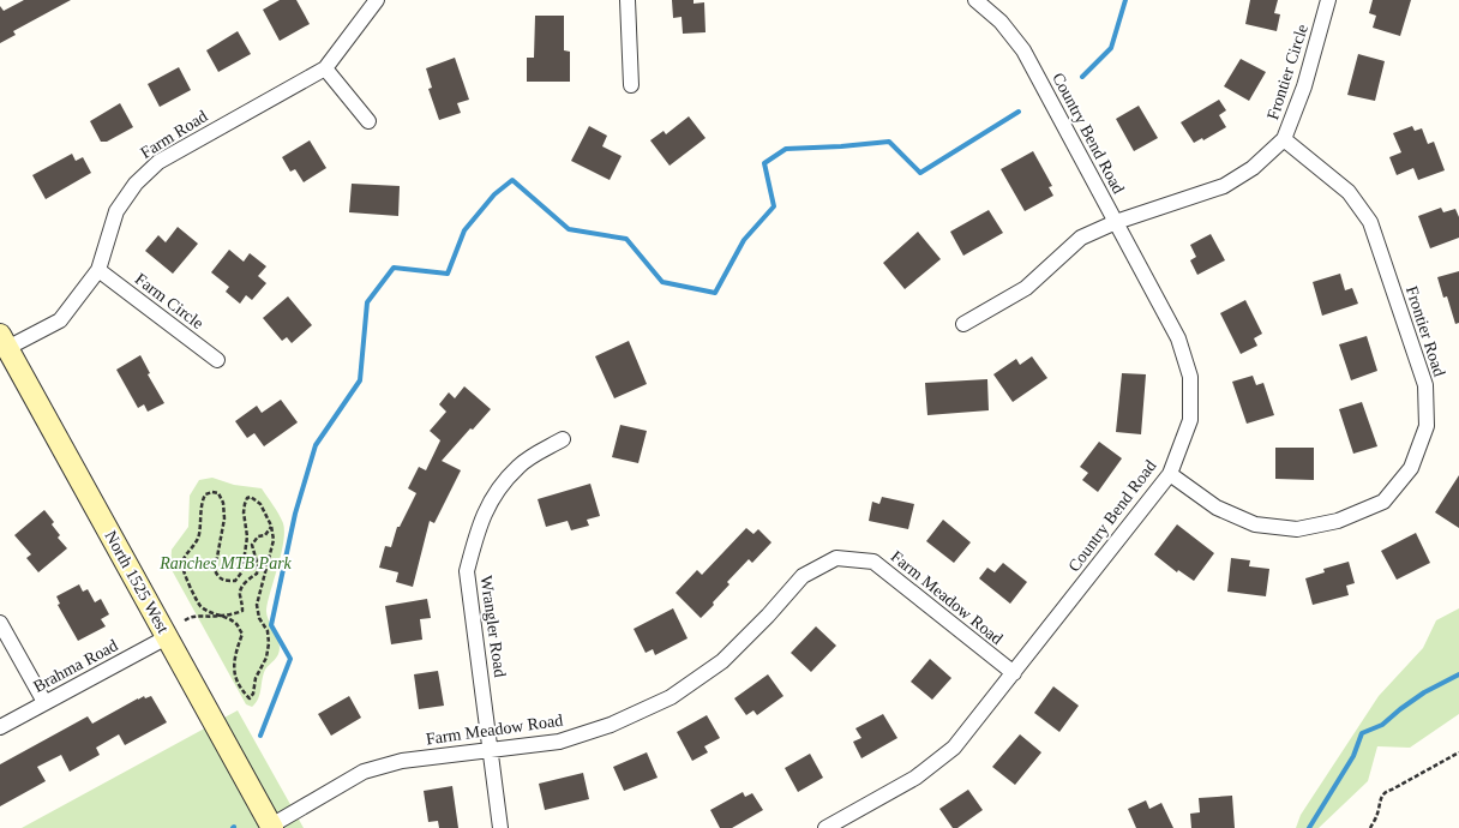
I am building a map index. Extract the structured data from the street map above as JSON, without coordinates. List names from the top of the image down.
{
  "streets": {
    "street": [
      "Frontier Circle",
      "Country Bend Road",
      "Farm Road",
      "Farm Circle",
      "Frontier Road",
      "North 1525 West",
      "Farm Meadow Road",
      "Wrangler Road",
      "Brahma Road"
    ]
  },
  "crossings": [
    ["Frontier Circle", "Country Bend Road"],
    ["Frontier Circle", "Frontier Road"],
    ["Country Bend Road", "Frontier Road"],
    ["Country Bend Road", "Farm Meadow Road"],
    ["Farm Road", "Farm Circle"],
    ["Farm Road", "North 1525 West"],
    ["North 1525 West", "Farm Meadow Road"],
    ["North 1525 West", "Brahma Road"],
    ["Farm Meadow Road", "Wrangler Road"]
  ],
  "parks": ["Ranches MTB Park"]
}
